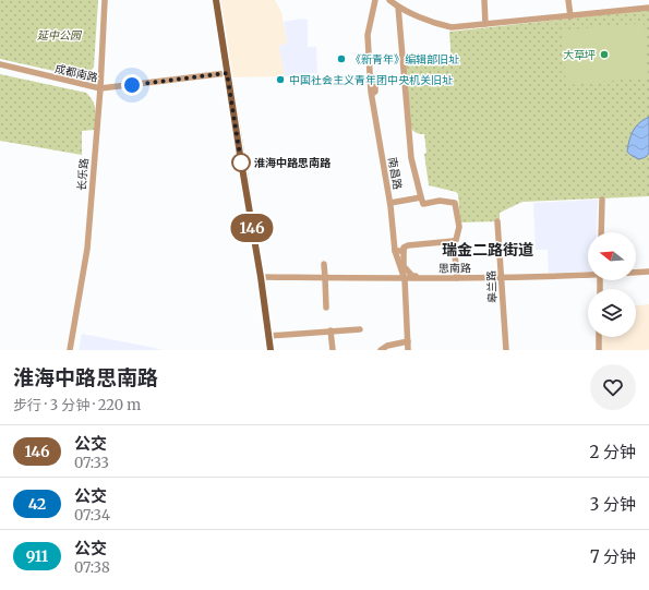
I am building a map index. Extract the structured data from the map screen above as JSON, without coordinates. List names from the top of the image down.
{
  "streets": {
    "street": [
      "成都南路",
      "南昌路",
      "长乐路",
      "思南路",
      "皋兰路"
    ]
  },
  "crossings": [
    ["成都南路", "长乐路"],
    ["南昌路", "思南路"],
    ["思南路", "皋兰路"]
  ],
  "districts": ["瑞金二路街道"],
  "parks": ["延中公园"],
  "places": [
    "大草坪",
    "《新青年》编辑部旧址",
    "中国社会主义青年团中央机关旧址",
    "淮海中路思南路"
  ],
  "lines": ["bus line 146"],
  "north": "left",
  "page": {
    "on_map": "146",
    "heading": ["淮海中路思南路", "步行 · 3 分钟 · 220 m"],
    "list": [
      {
        "mark": "146",
        "name": "公交",
        "note": "07:33",
        "value": "2 分钟"
      },
      {
        "mark": "42",
        "name": "公交",
        "note": "07:34",
        "value": "3 分钟"
      },
      {
        "mark": "911",
        "name": "公交",
        "note": "07:38",
        "value": "7 分钟"
      }
    ]
  }
}
